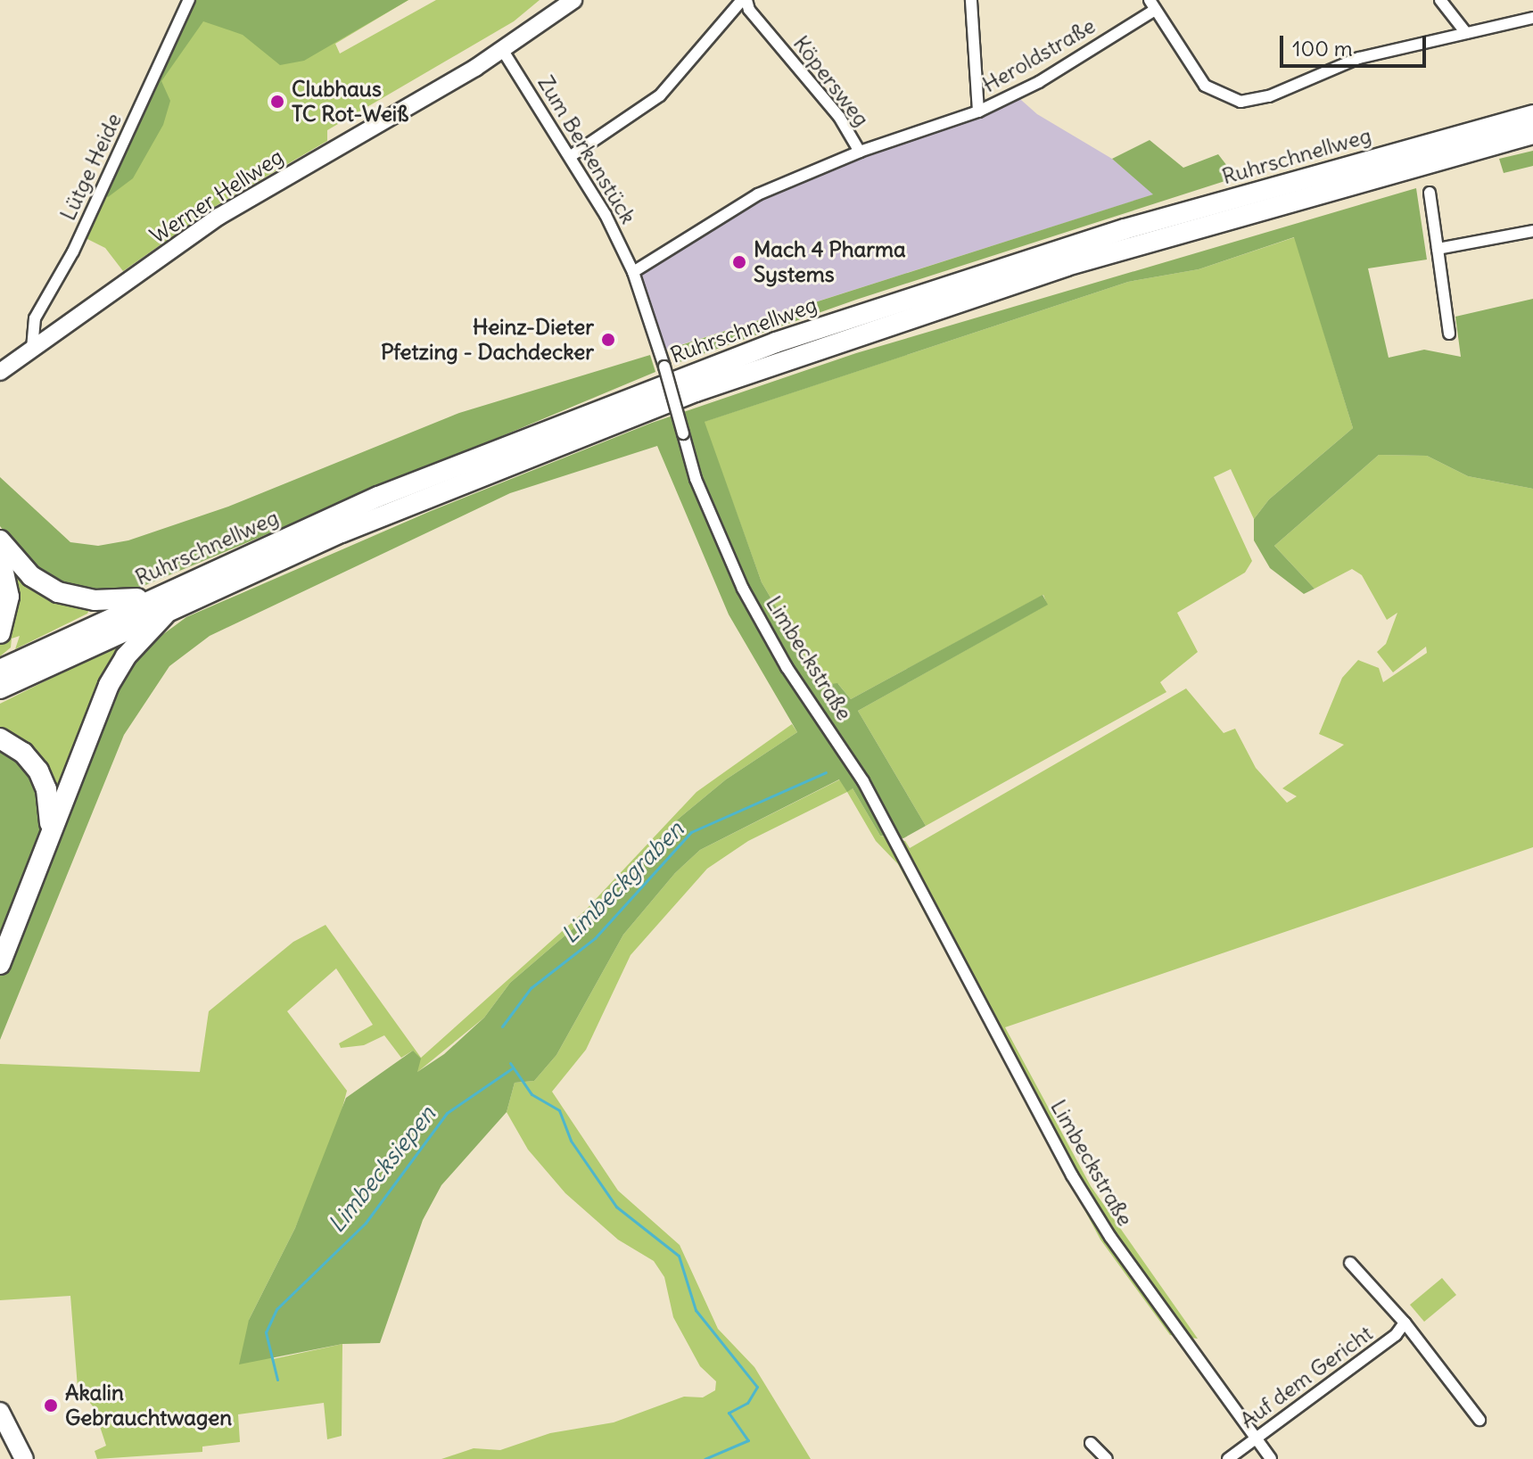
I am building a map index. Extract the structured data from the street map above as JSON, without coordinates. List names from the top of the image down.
{
  "streets": {
    "highway": ["Ruhrschnellweg"],
    "main road": ["Werner Hellweg"],
    "street": [
      "Heroldstraße",
      "Köpersweg",
      "Zum Berkenstück",
      "Lütge Heide",
      "Limbeckstraße",
      "Auf dem Gericht"
    ]
  },
  "crossings": [
    ["Zum Berkenstück", "Werner Hellweg"],
    ["Zum Berkenstück", "Limbeckstraße"],
    ["Lütge Heide", "Werner Hellweg"],
    ["Limbeckstraße", "Auf dem Gericht"]
  ],
  "water": ["Limbeckgraben", "Limbecksiepen"],
  "places": [
    "Clubhaus TC Rot-Weiß",
    "Mach 4 Pharma Systems",
    "Heinz-Dieter Pfetzing - Dachdecker",
    "Akalin Gebrauchtwagen"
  ],
  "scale_bar": "100 m"
}
